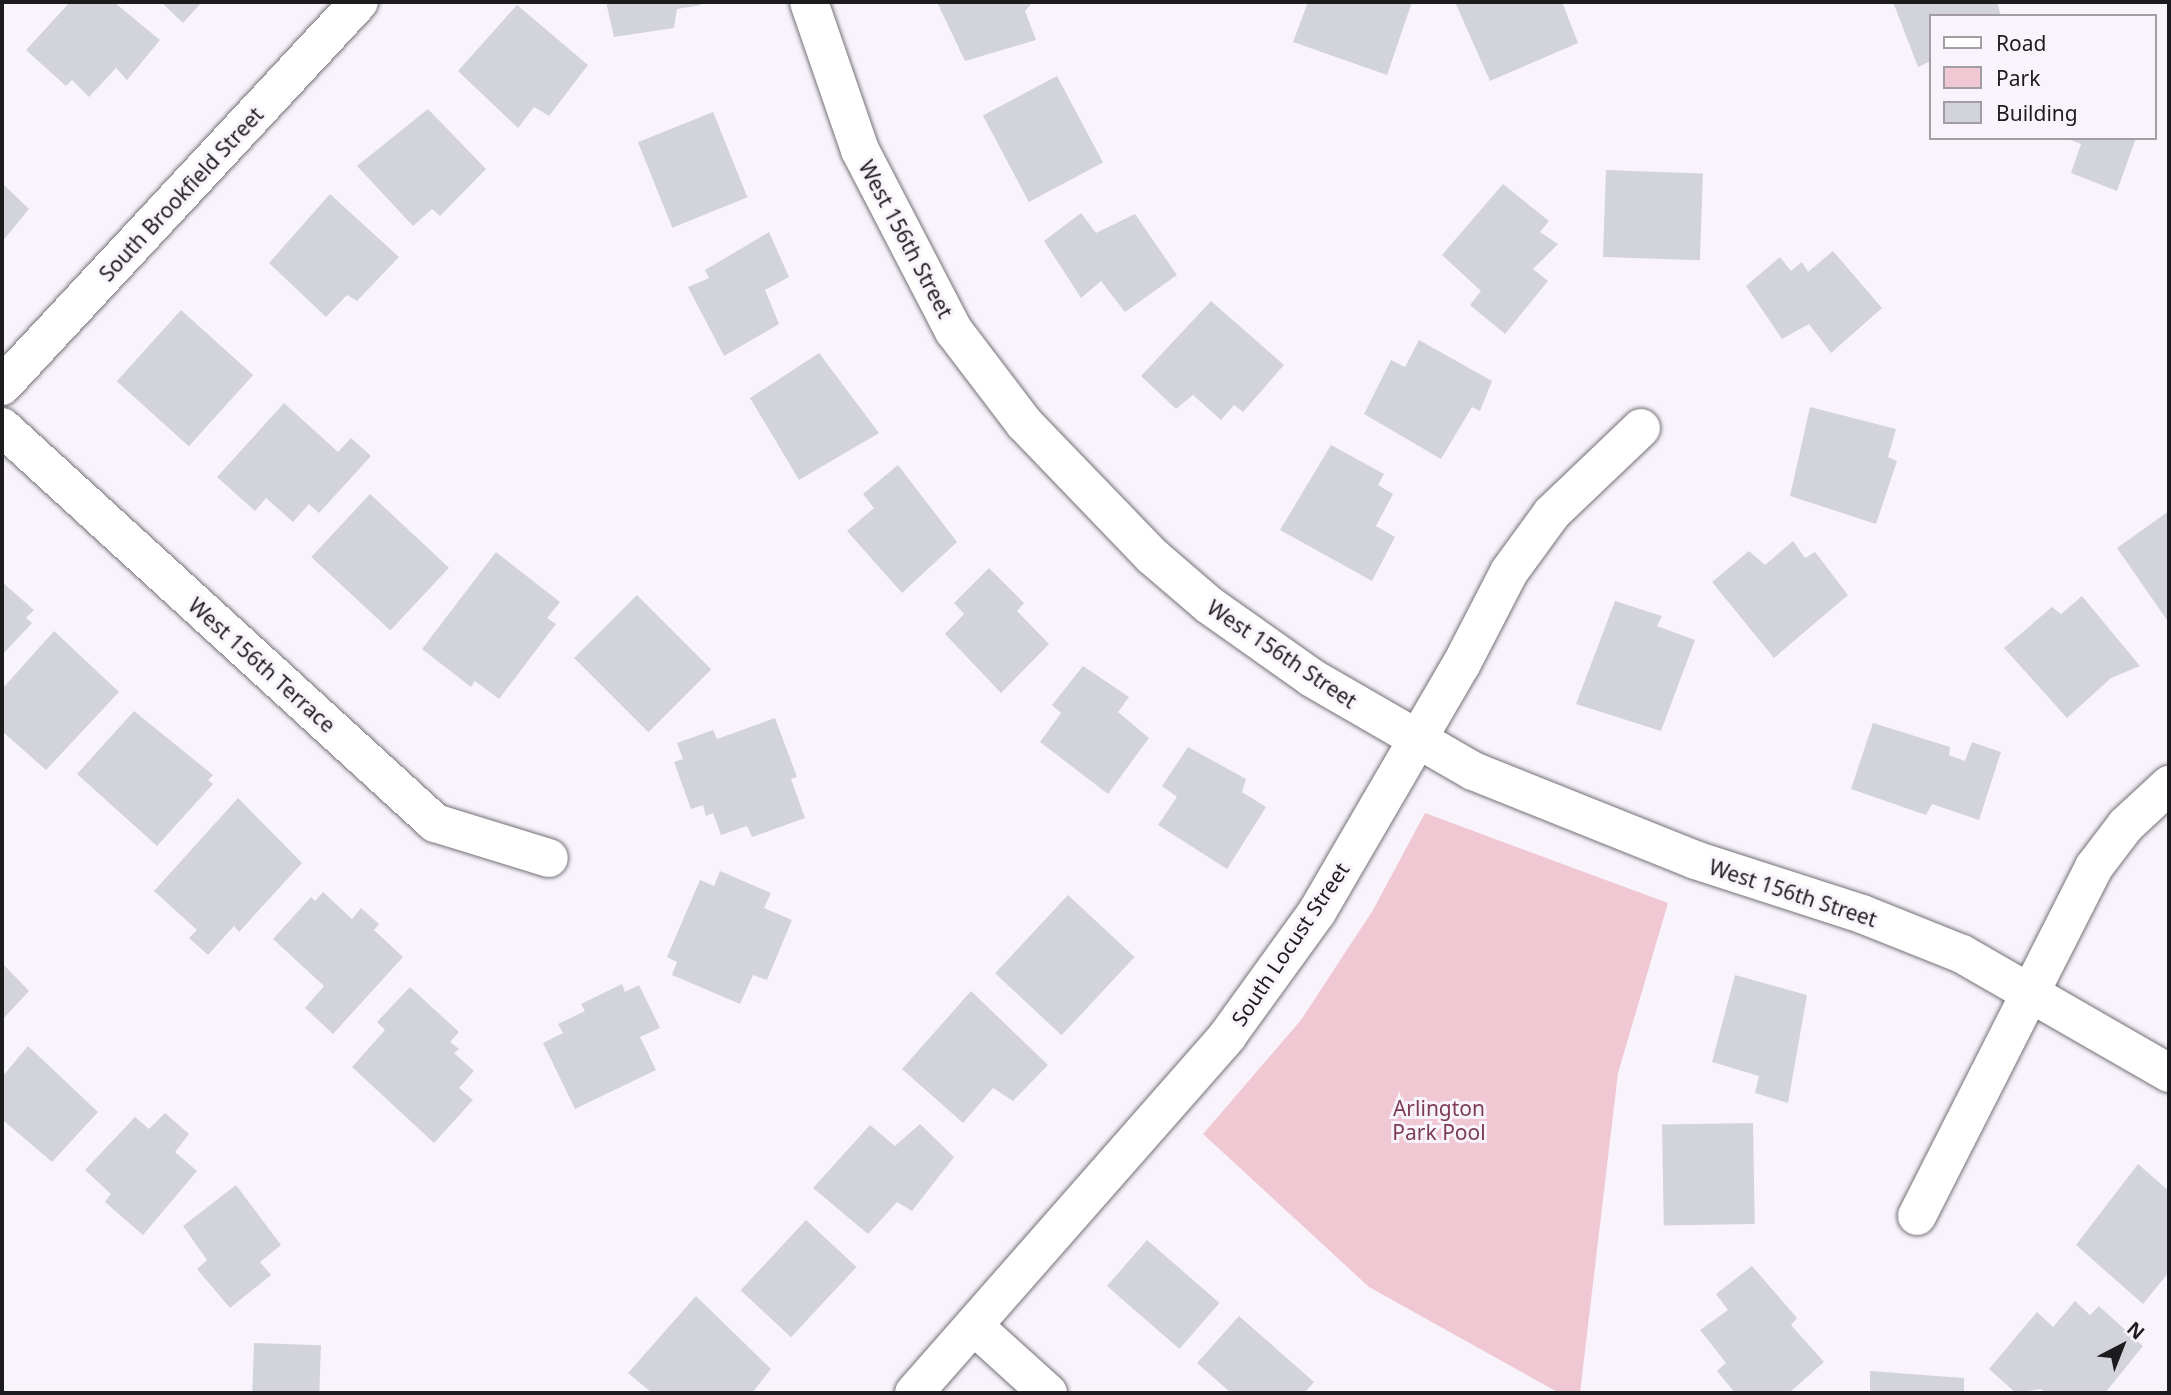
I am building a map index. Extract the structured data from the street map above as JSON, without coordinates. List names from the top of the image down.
{
  "streets": {
    "street": [
      "South Brookfield Street",
      "West 156th Street",
      "West 156th Terrace",
      "South Locust Street"
    ]
  },
  "crossings": [
    ["West 156th Street", "South Locust Street"]
  ],
  "parks": ["Arlington Park Pool"],
  "legend": ["Road", "Park", "Building"],
  "north": "top right"
}
